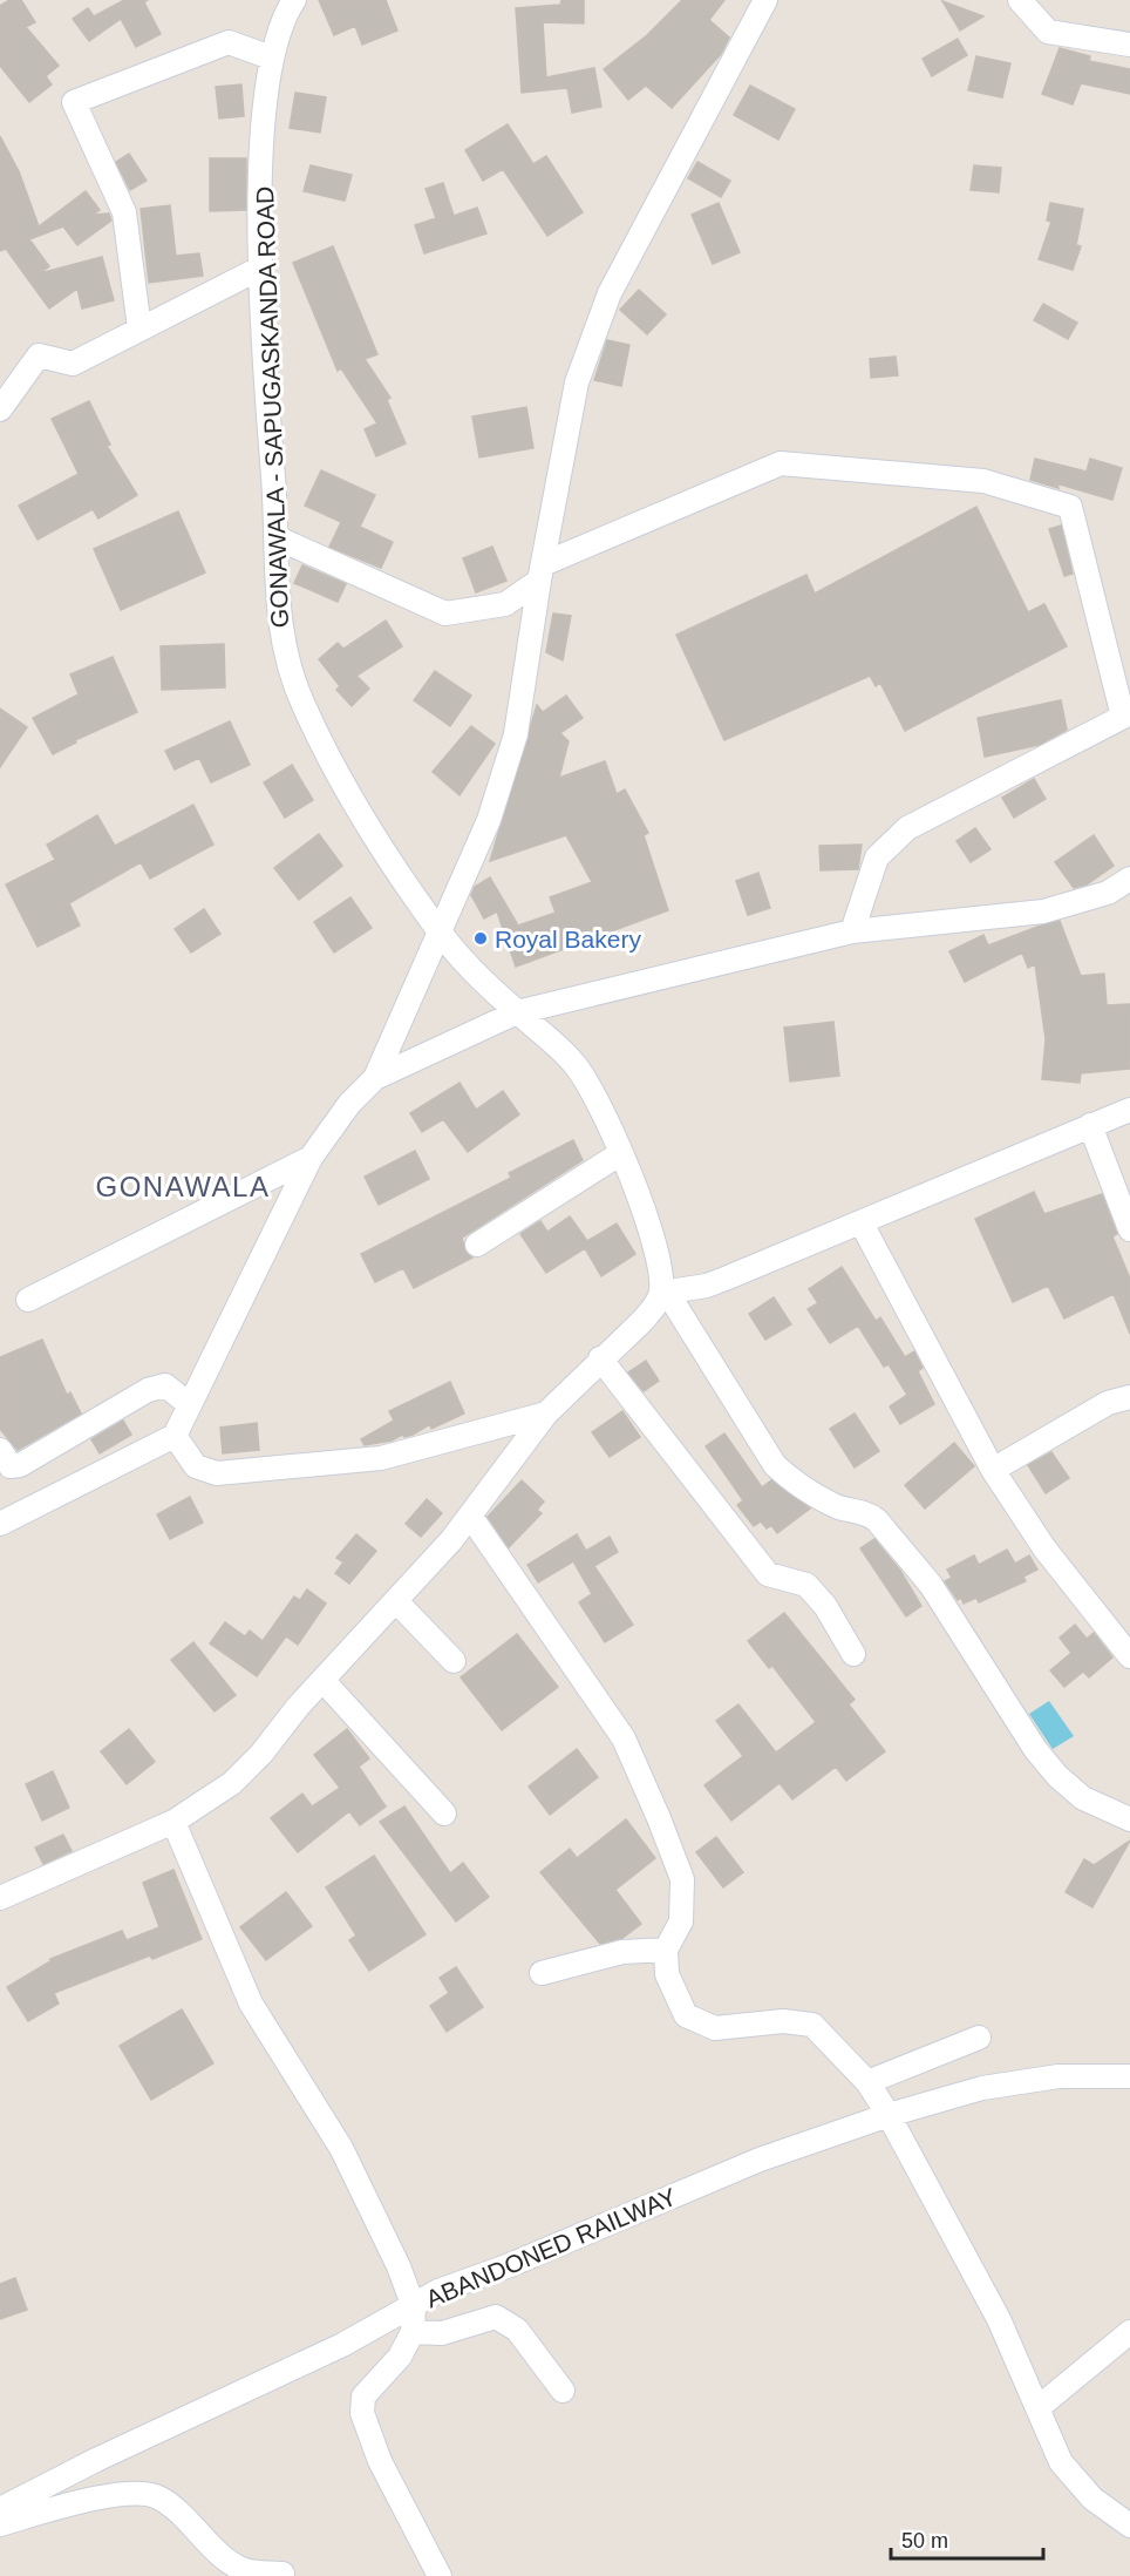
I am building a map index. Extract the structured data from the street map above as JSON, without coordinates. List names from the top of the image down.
{
  "streets": {
    "street": ["GONAWALA - SAPUGASKANDA ROAD", "ABANDONED RAILWAY"]
  },
  "districts": ["GONAWALA"],
  "places": ["Royal Bakery"],
  "scale_bar": "50 m"
}
